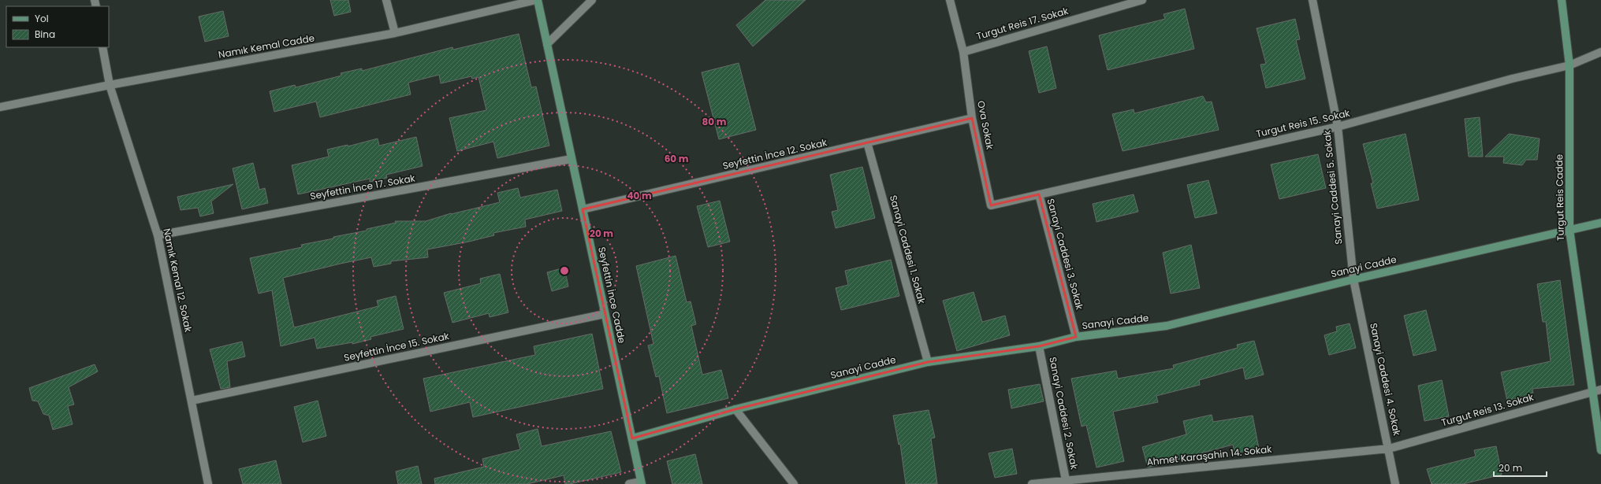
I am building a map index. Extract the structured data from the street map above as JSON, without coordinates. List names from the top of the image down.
{
  "streets": {
    "street": [
      "Turgut Reis 17. Sokak",
      "Namık Kemal Cadde",
      "Turgut Reis 15. Sokak",
      "Ova Sokak",
      "Seyfettin İnce 12. Sokak",
      "Seyfettin İnce 17. Sokak",
      "Sanayi Caddesi 5. Sokak",
      "Turgut Reis Cadde",
      "Sanayi Caddesi 1. Sokak",
      "Sanayi Caddesi 3. Sokak",
      "Sanayi Cadde",
      "Namık Kemal 12. Sokak",
      "Seyfettin İnce Cadde",
      "Seyfettin İnce 15. Sokak",
      "Sanayi Caddesi 4. Sokak",
      "Turgut Reis 13. Sokak",
      "Sanayi Caddesi 2. Sokak",
      "Ahmet Karaşahin 14. Sokak"
    ]
  },
  "crossings": [
    ["Turgut Reis 17. Sokak", "Ova Sokak"],
    ["Namık Kemal Cadde", "Namık Kemal 12. Sokak"],
    ["Namık Kemal Cadde", "Seyfettin İnce Cadde"],
    ["Turgut Reis 15. Sokak", "Ova Sokak"],
    ["Turgut Reis 15. Sokak", "Sanayi Caddesi 5. Sokak"],
    ["Turgut Reis 15. Sokak", "Turgut Reis Cadde"],
    ["Turgut Reis 15. Sokak", "Sanayi Caddesi 3. Sokak"],
    ["Ova Sokak", "Seyfettin İnce 12. Sokak"],
    ["Ova Sokak", "Sanayi Caddesi 3. Sokak"],
    ["Seyfettin İnce 12. Sokak", "Sanayi Caddesi 1. Sokak"],
    ["Seyfettin İnce 12. Sokak", "Seyfettin İnce Cadde"],
    ["Seyfettin İnce 17. Sokak", "Namık Kemal 12. Sokak"],
    ["Seyfettin İnce 17. Sokak", "Seyfettin İnce Cadde"],
    ["Sanayi Caddesi 5. Sokak", "Sanayi Cadde"],
    ["Sanayi Caddesi 5. Sokak", "Sanayi Caddesi 4. Sokak"],
    ["Turgut Reis Cadde", "Sanayi Cadde"],
    ["Turgut Reis Cadde", "Turgut Reis 13. Sokak"],
    ["Sanayi Caddesi 1. Sokak", "Sanayi Cadde"],
    ["Sanayi Caddesi 3. Sokak", "Sanayi Cadde"],
    ["Sanayi Cadde", "Seyfettin İnce Cadde"],
    ["Sanayi Cadde", "Sanayi Caddesi 4. Sokak"],
    ["Sanayi Cadde", "Sanayi Caddesi 2. Sokak"],
    ["Namık Kemal 12. Sokak", "Seyfettin İnce 15. Sokak"],
    ["Seyfettin İnce Cadde", "Seyfettin İnce 15. Sokak"],
    ["Sanayi Caddesi 4. Sokak", "Turgut Reis 13. Sokak"],
    ["Sanayi Caddesi 4. Sokak", "Ahmet Karaşahin 14. Sokak"],
    ["Turgut Reis 13. Sokak", "Ahmet Karaşahin 14. Sokak"],
    ["Sanayi Caddesi 2. Sokak", "Ahmet Karaşahin 14. Sokak"]
  ],
  "legend": ["Yol", "Bina"],
  "scale_bar": "20 m",
  "rings": [
    "80 m",
    "60 m",
    "40 m",
    "20 m"
  ]
}
